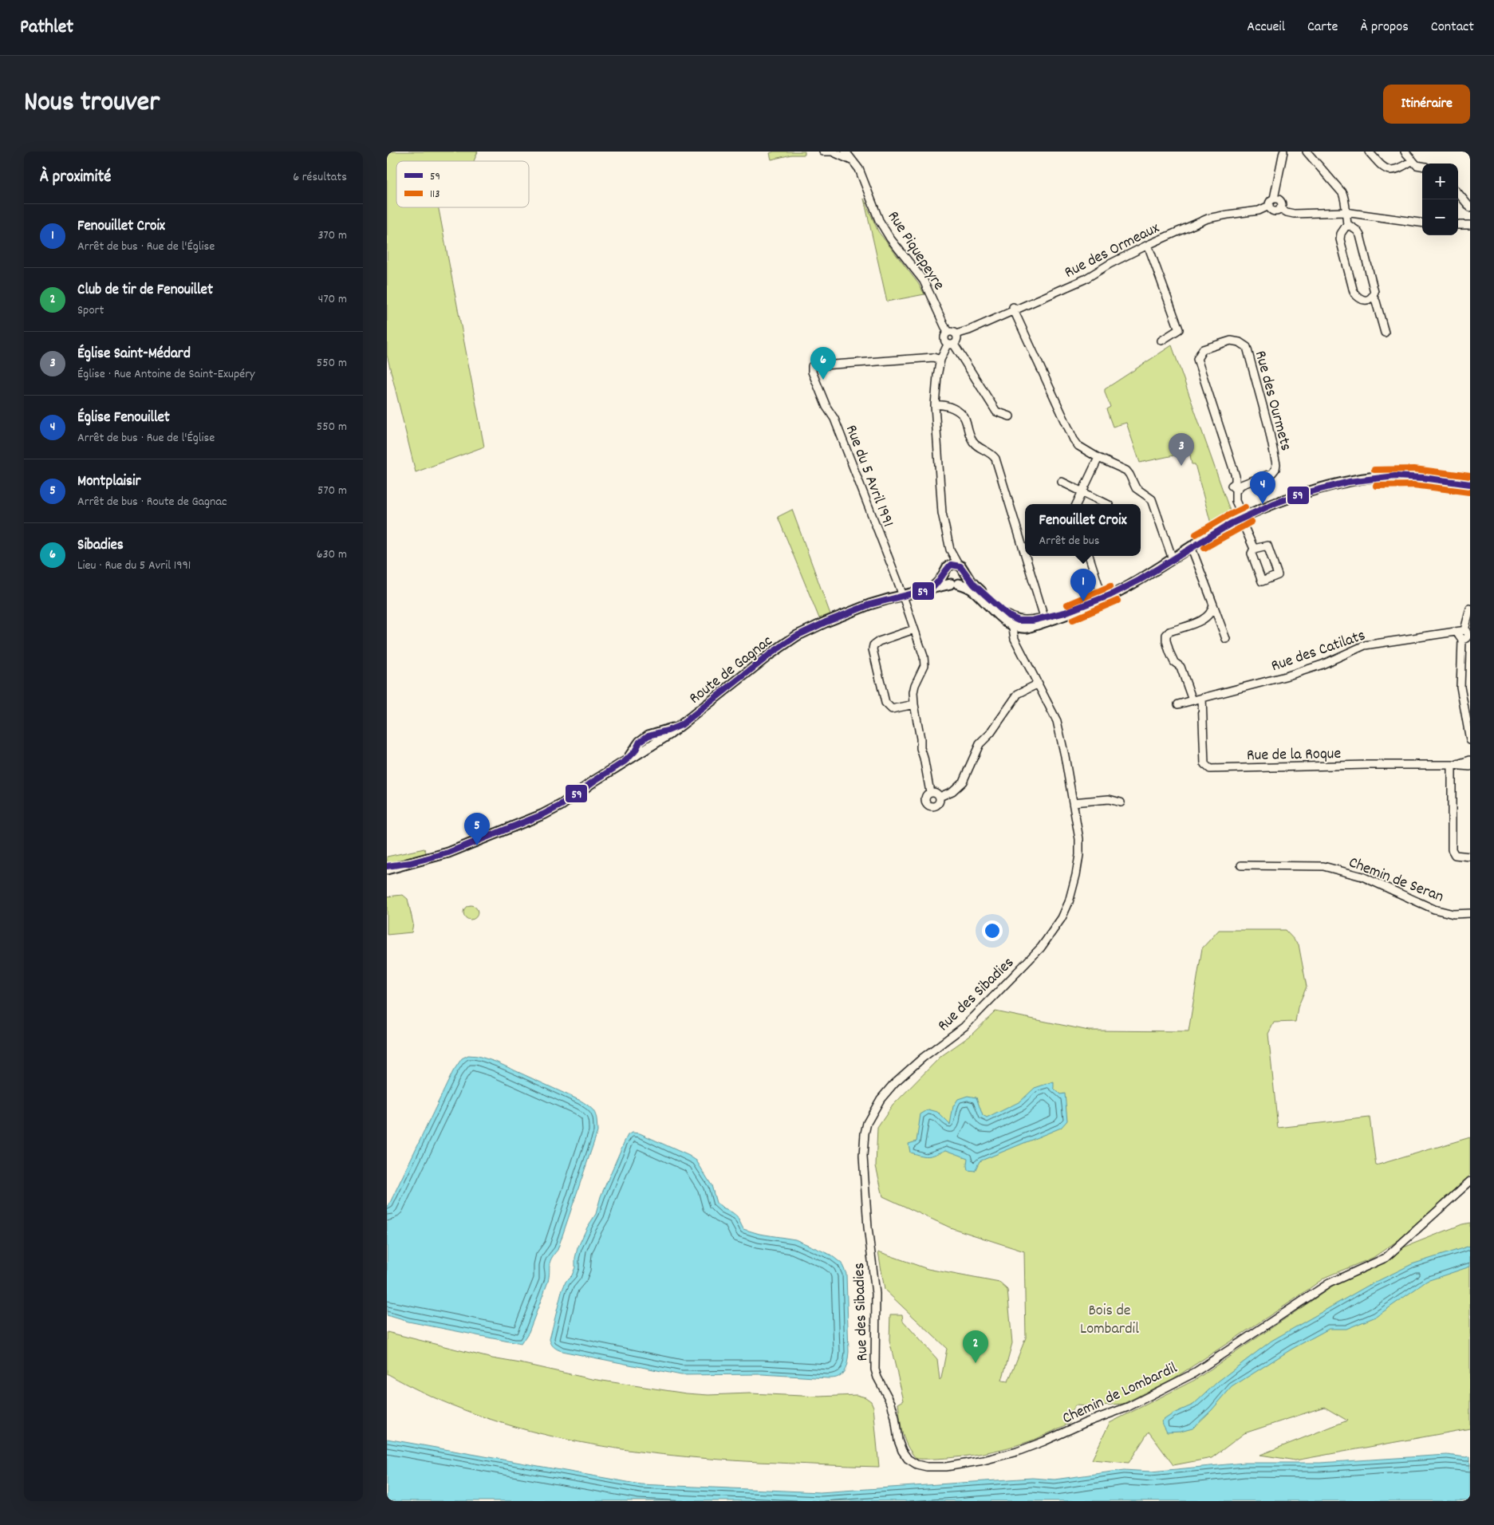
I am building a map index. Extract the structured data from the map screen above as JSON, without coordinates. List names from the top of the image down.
{
  "streets": {
    "main road": ["Route de Gagnac"],
    "street": [
      "Rue des Ormeaux",
      "Rue Piquepeyre",
      "Rue des Ourmets",
      "Rue du 5 Avril 1991",
      "Rue des Catilats",
      "Rue de la Roque",
      "Chemin de Seran",
      "Rue des Sibadies",
      "Chemin de Lombardil"
    ]
  },
  "crossings": [
    ["Rue des Ormeaux", "Rue Piquepeyre"],
    ["Rue des Ormeaux", "Rue du 5 Avril 1991"],
    ["Rue des Ormeaux", "Route de Gagnac"],
    ["Rue du 5 Avril 1991", "Route de Gagnac"],
    ["Rue des Catilats", "Rue de la Roque"],
    ["Rue des Sibadies", "Chemin de Lombardil"]
  ],
  "parks": ["Bois de Lombardil"],
  "lines": ["transit line 113", "transit line 59"],
  "legend": ["59", "113"],
  "page": {
    "header": "Pathlet",
    "nav": [
      "Accueil",
      "Carte",
      "À propos",
      "Contact"
    ],
    "title": "Nous trouver",
    "buttons": "Itinéraire",
    "heading": ["À proximité", "6 résultats"],
    "map_buttons": ["+", "−"],
    "list": [
      {
        "mark": "1",
        "name": "Fenouillet Croix",
        "note": "Arrêt de bus · Rue de l'Église",
        "value": "370 m"
      },
      {
        "mark": "2",
        "name": "Club de tir de Fenouillet",
        "note": "Sport",
        "value": "470 m"
      },
      {
        "mark": "3",
        "name": "Église Saint-Médard",
        "note": "Église · Rue Antoine de Saint-Exupéry",
        "value": "550 m"
      },
      {
        "mark": "4",
        "name": "Église Fenouillet",
        "note": "Arrêt de bus · Rue de l'Église",
        "value": "550 m"
      },
      {
        "mark": "5",
        "name": "Montplaisir",
        "note": "Arrêt de bus · Route de Gagnac",
        "value": "570 m"
      },
      {
        "mark": "6",
        "name": "Sibadies",
        "note": "Lieu · Rue du 5 Avril 1991",
        "value": "630 m"
      }
    ],
    "pins": [
      "6",
      "3",
      "4",
      "1",
      "5",
      "2"
    ],
    "popup": ["Fenouillet Croix", "Arrêt de bus"]
  }
}
